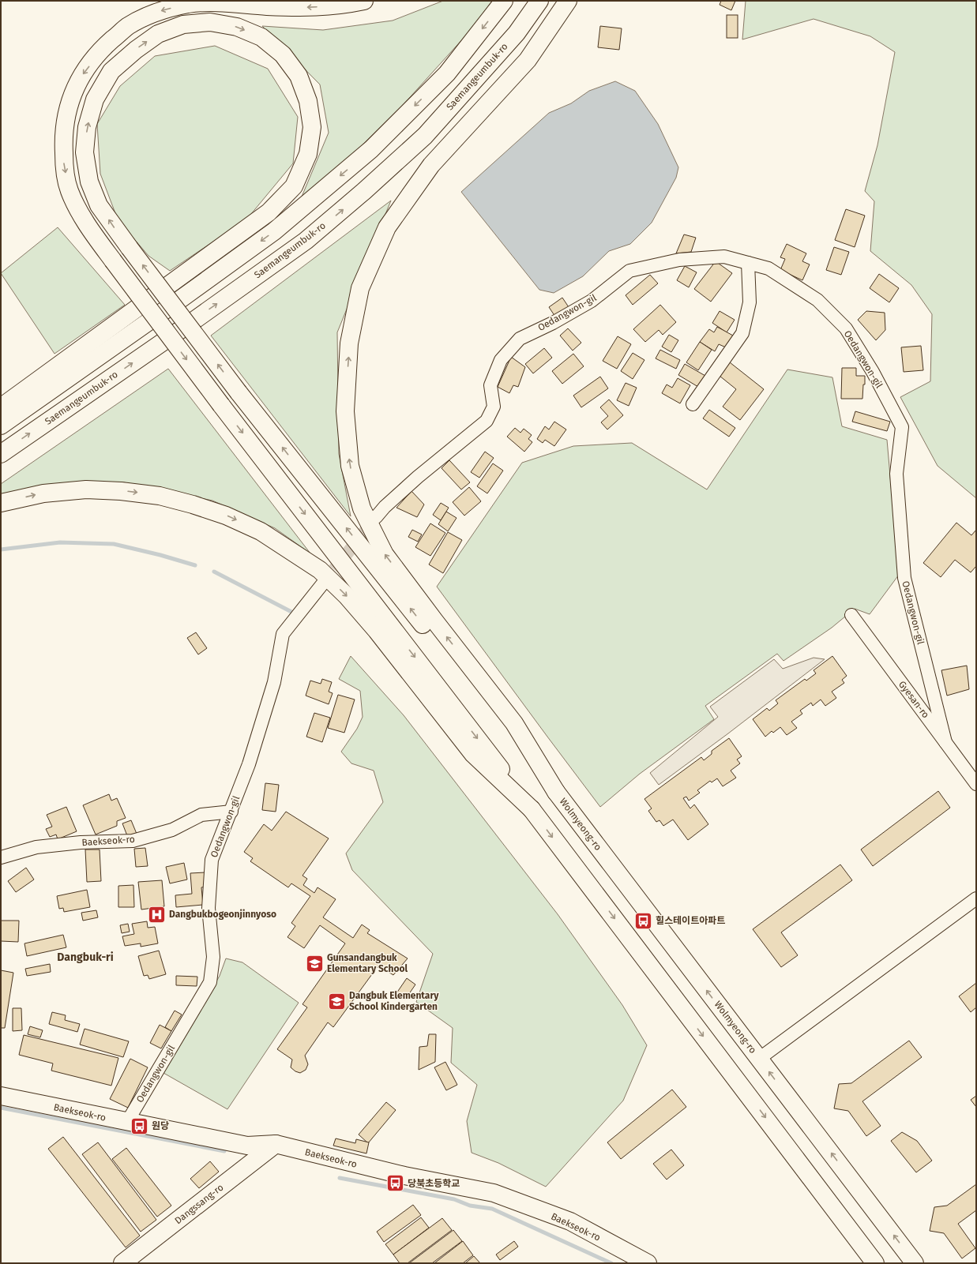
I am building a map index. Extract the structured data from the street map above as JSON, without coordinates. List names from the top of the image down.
{
  "streets": {
    "main road": [
      "Saemangeumbuk-ro",
      "Wolmyeong-ro",
      "Baekseok-ro",
      "Dangssang-ro"
    ],
    "street": ["Oedangwon-gil", "Gyesan-ro"]
  },
  "crossings": [
    ["Oedangwon-gil", "Gyesan-ro"],
    ["Oedangwon-gil", "Baekseok-ro"],
    ["Baekseok-ro", "Dangssang-ro"]
  ],
  "districts": ["Dangbuk-ri"],
  "places": {
    "hospital": ["Dangbukbogeonjinnyoso"],
    "bus stop": ["힐스테이트아파트", "원당", "당북초등학교"],
    "school or university": ["Gunsandangbuk Elementary School", "Dangbuk Elementary School Kindergarten"]
  }
}
